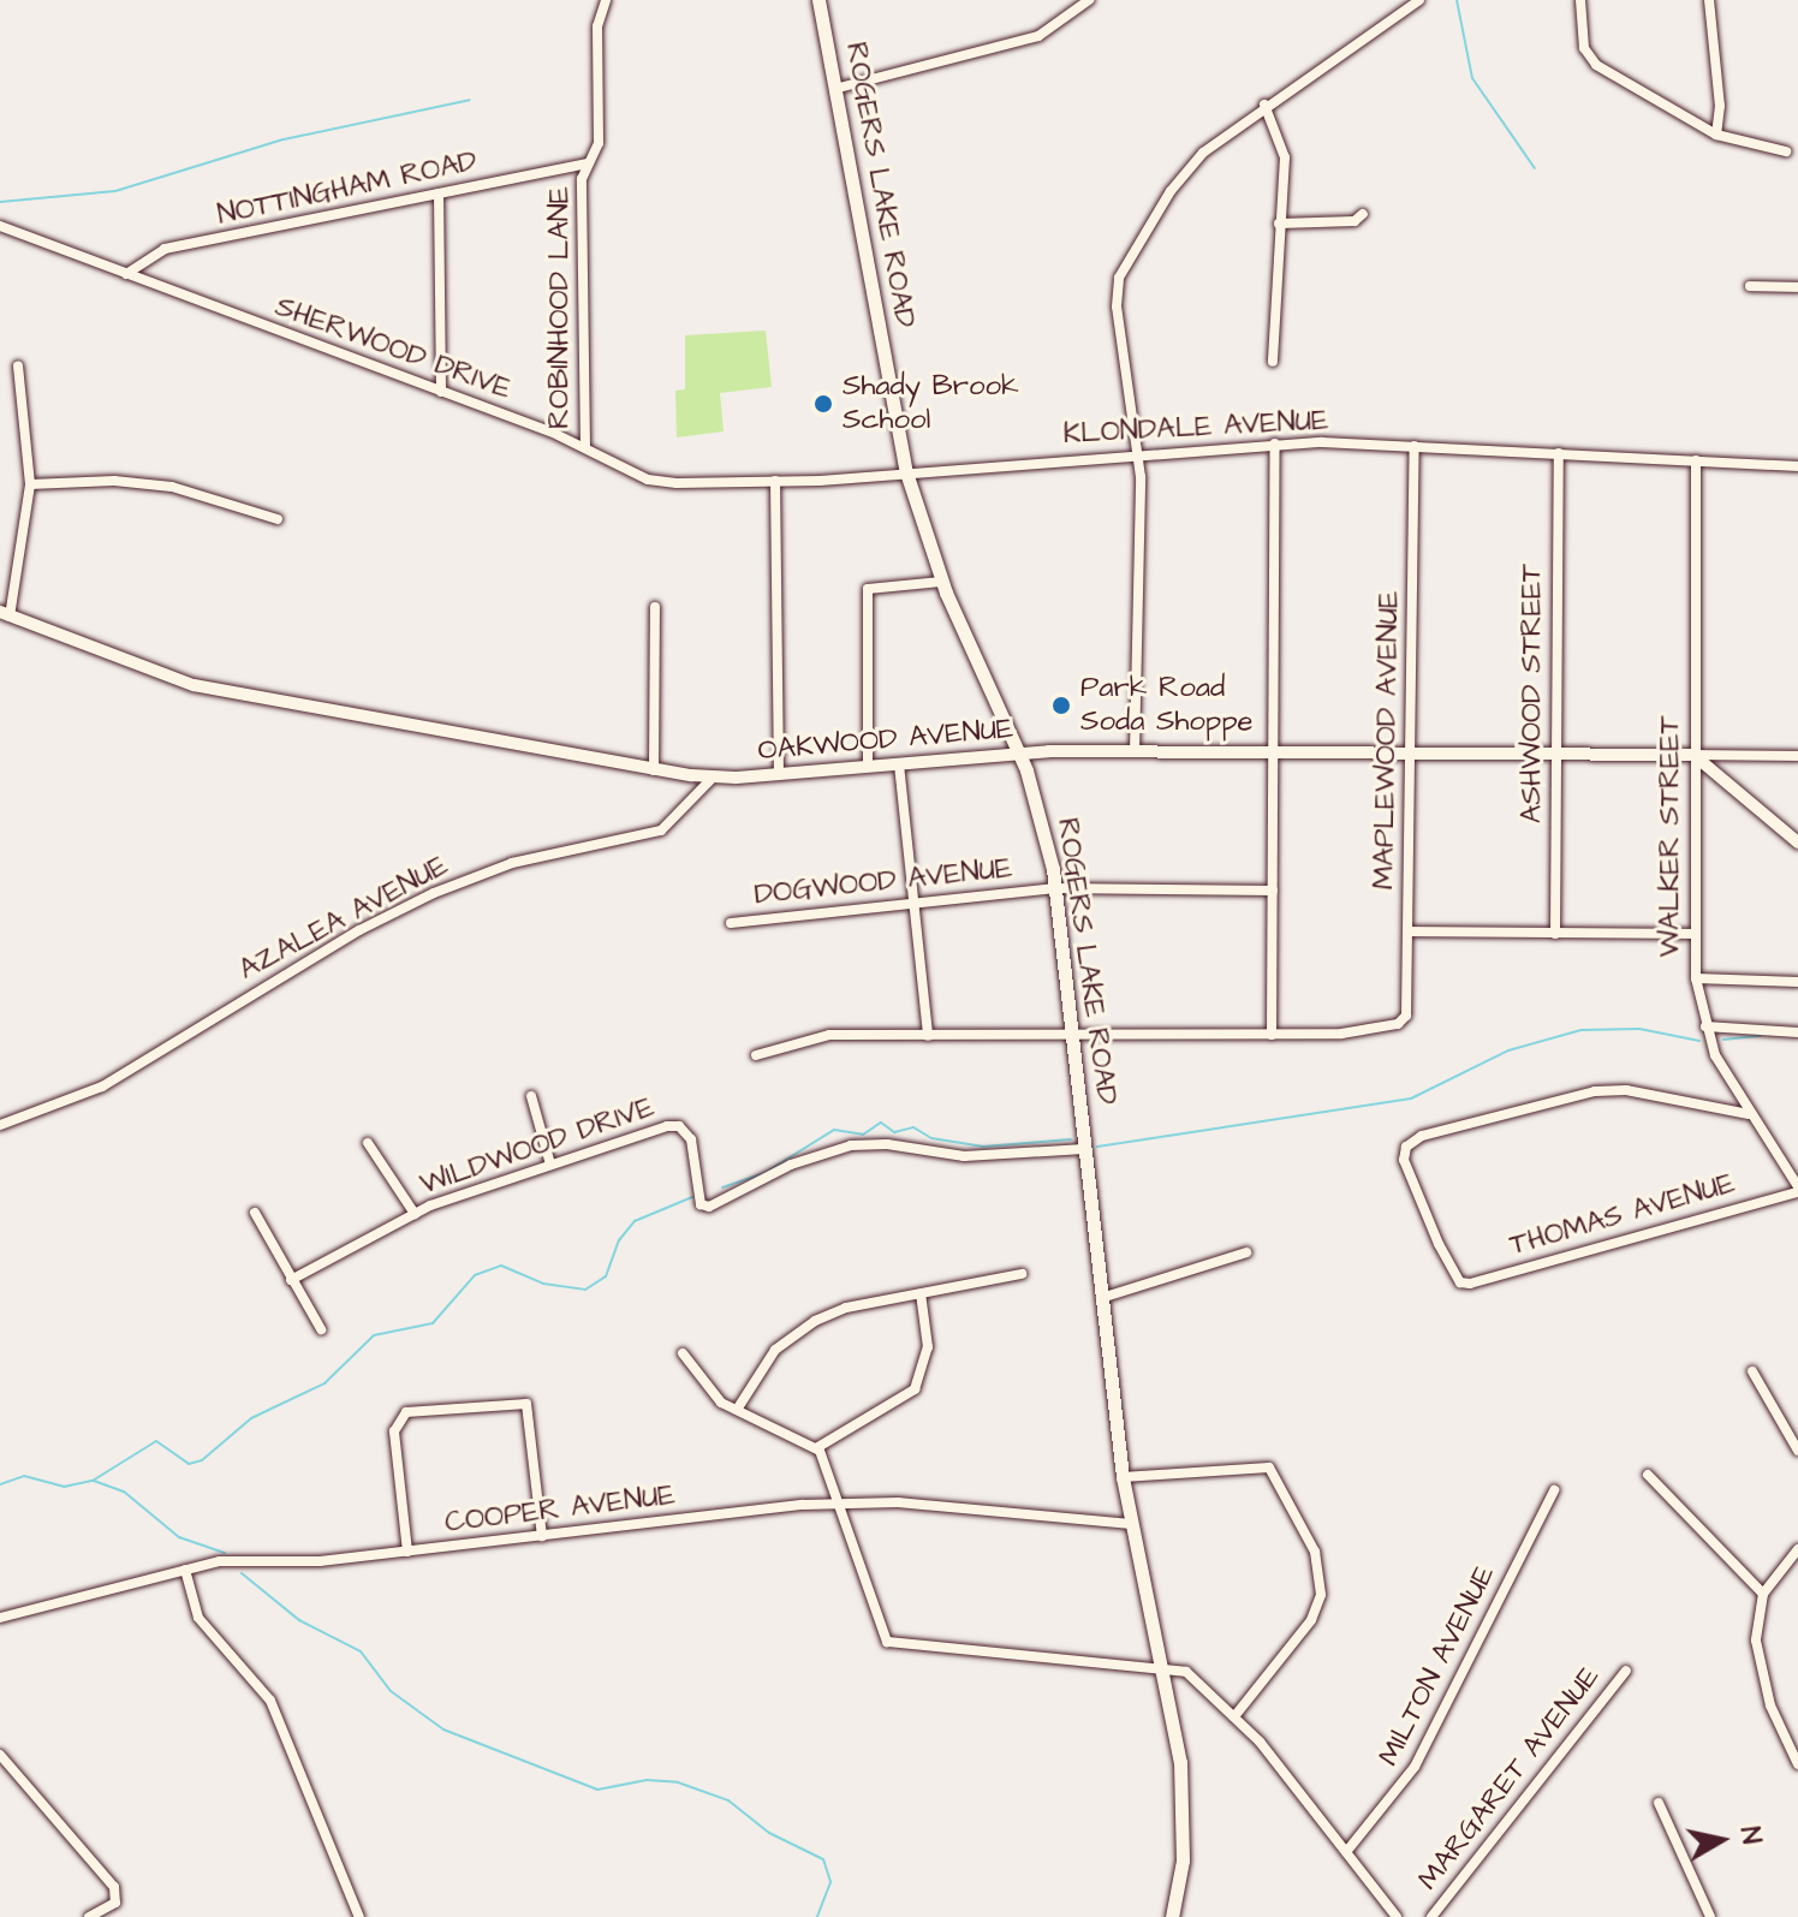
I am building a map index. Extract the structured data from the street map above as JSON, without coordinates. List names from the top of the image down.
{
  "streets": {
    "main road": ["ROGERS LAKE ROAD"],
    "street": [
      "NOTTINGHAM ROAD",
      "ROBINHOOD LANE",
      "SHERWOOD DRIVE",
      "KLONDALE AVENUE",
      "ASHWOOD STREET",
      "OAKWOOD AVENUE",
      "MAPLEWOOD AVENUE",
      "WALKER STREET",
      "DOGWOOD AVENUE",
      "AZALEA AVENUE",
      "WILDWOOD DRIVE",
      "THOMAS AVENUE",
      "COOPER AVENUE",
      "MILTON AVENUE",
      "MARGARET AVENUE"
    ]
  },
  "crossings": [
    ["ROGERS LAKE ROAD", "KLONDALE AVENUE"],
    ["ROGERS LAKE ROAD", "OAKWOOD AVENUE"],
    ["ROGERS LAKE ROAD", "DOGWOOD AVENUE"],
    ["ROGERS LAKE ROAD", "WILDWOOD DRIVE"],
    ["ROGERS LAKE ROAD", "COOPER AVENUE"],
    ["NOTTINGHAM ROAD", "ROBINHOOD LANE"],
    ["NOTTINGHAM ROAD", "SHERWOOD DRIVE"],
    ["ROBINHOOD LANE", "SHERWOOD DRIVE"],
    ["SHERWOOD DRIVE", "KLONDALE AVENUE"],
    ["KLONDALE AVENUE", "ASHWOOD STREET"],
    ["KLONDALE AVENUE", "MAPLEWOOD AVENUE"],
    ["KLONDALE AVENUE", "WALKER STREET"],
    ["ASHWOOD STREET", "OAKWOOD AVENUE"],
    ["OAKWOOD AVENUE", "MAPLEWOOD AVENUE"],
    ["OAKWOOD AVENUE", "WALKER STREET"],
    ["OAKWOOD AVENUE", "AZALEA AVENUE"],
    ["WALKER STREET", "THOMAS AVENUE"]
  ],
  "places": ["Shady Brook School", "Park Road Soda Shoppe"],
  "north": "right"
}
